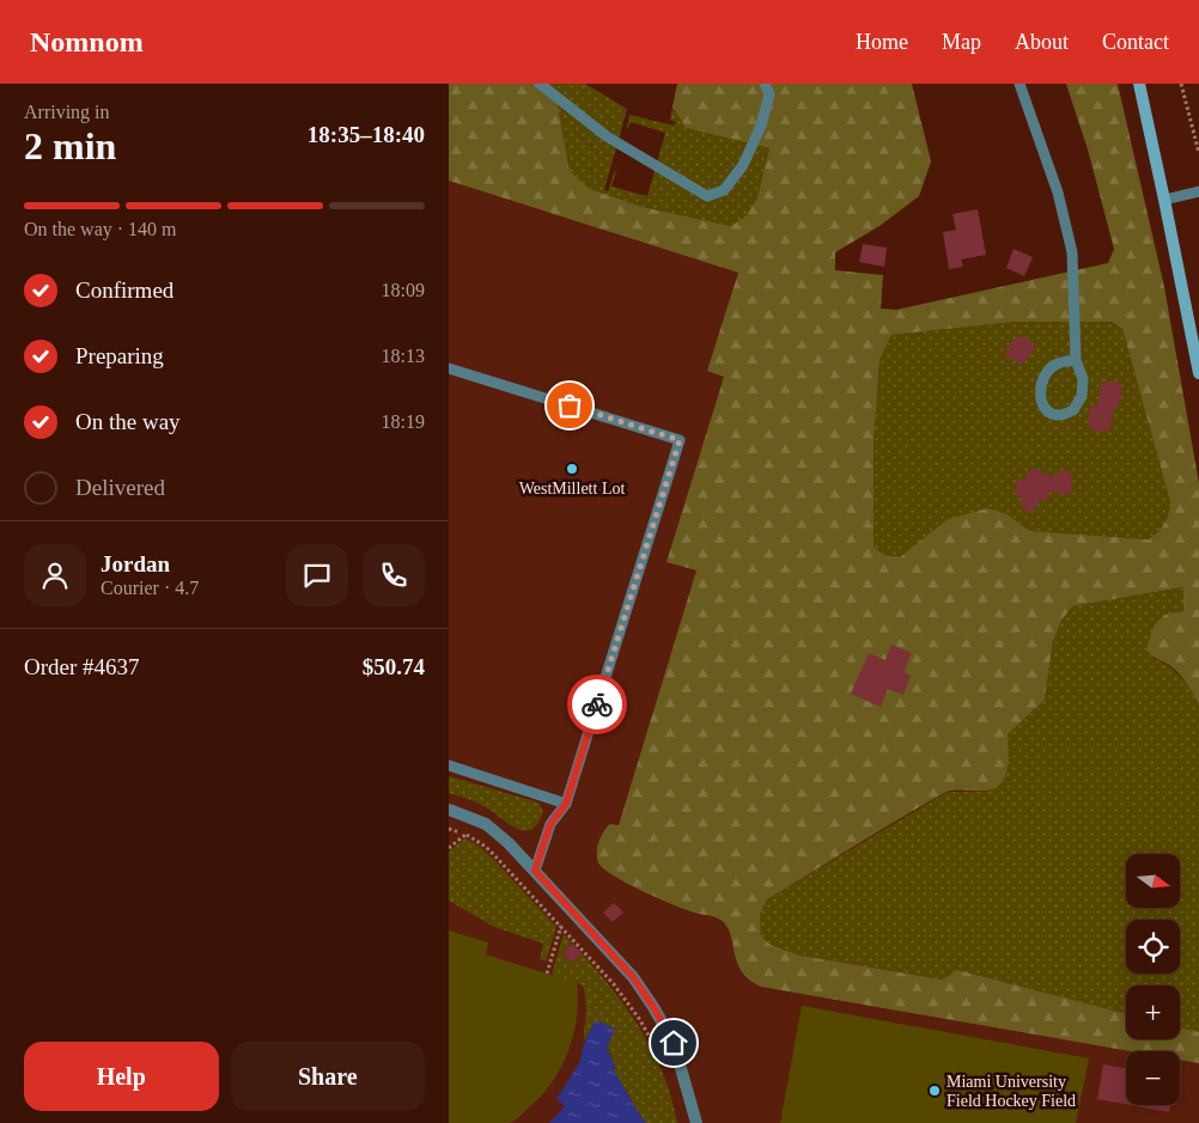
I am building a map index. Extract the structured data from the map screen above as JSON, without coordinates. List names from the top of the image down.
{
  "places": ["WestMillett Lot", "Miami University Field Hockey Field"],
  "north": "right",
  "page": {
    "header": "Nomnom",
    "nav": [
      "Home",
      "Map",
      "About",
      "Contact"
    ],
    "heading": ["2 min", "Arriving in", "18:35–18:40"],
    "panel": [
      "Jordan",
      "Courier · 4.7",
      "Order #4637",
      "$50.74"
    ],
    "bar": "On the way · 140 m",
    "list": [
      ["Confirmed", "18:09"],
      ["Preparing", "18:13"],
      ["On the way", "18:19"],
      "Delivered"
    ],
    "map_buttons": ["+", "−"],
    "buttons": ["Help", "Share"]
  }
}
